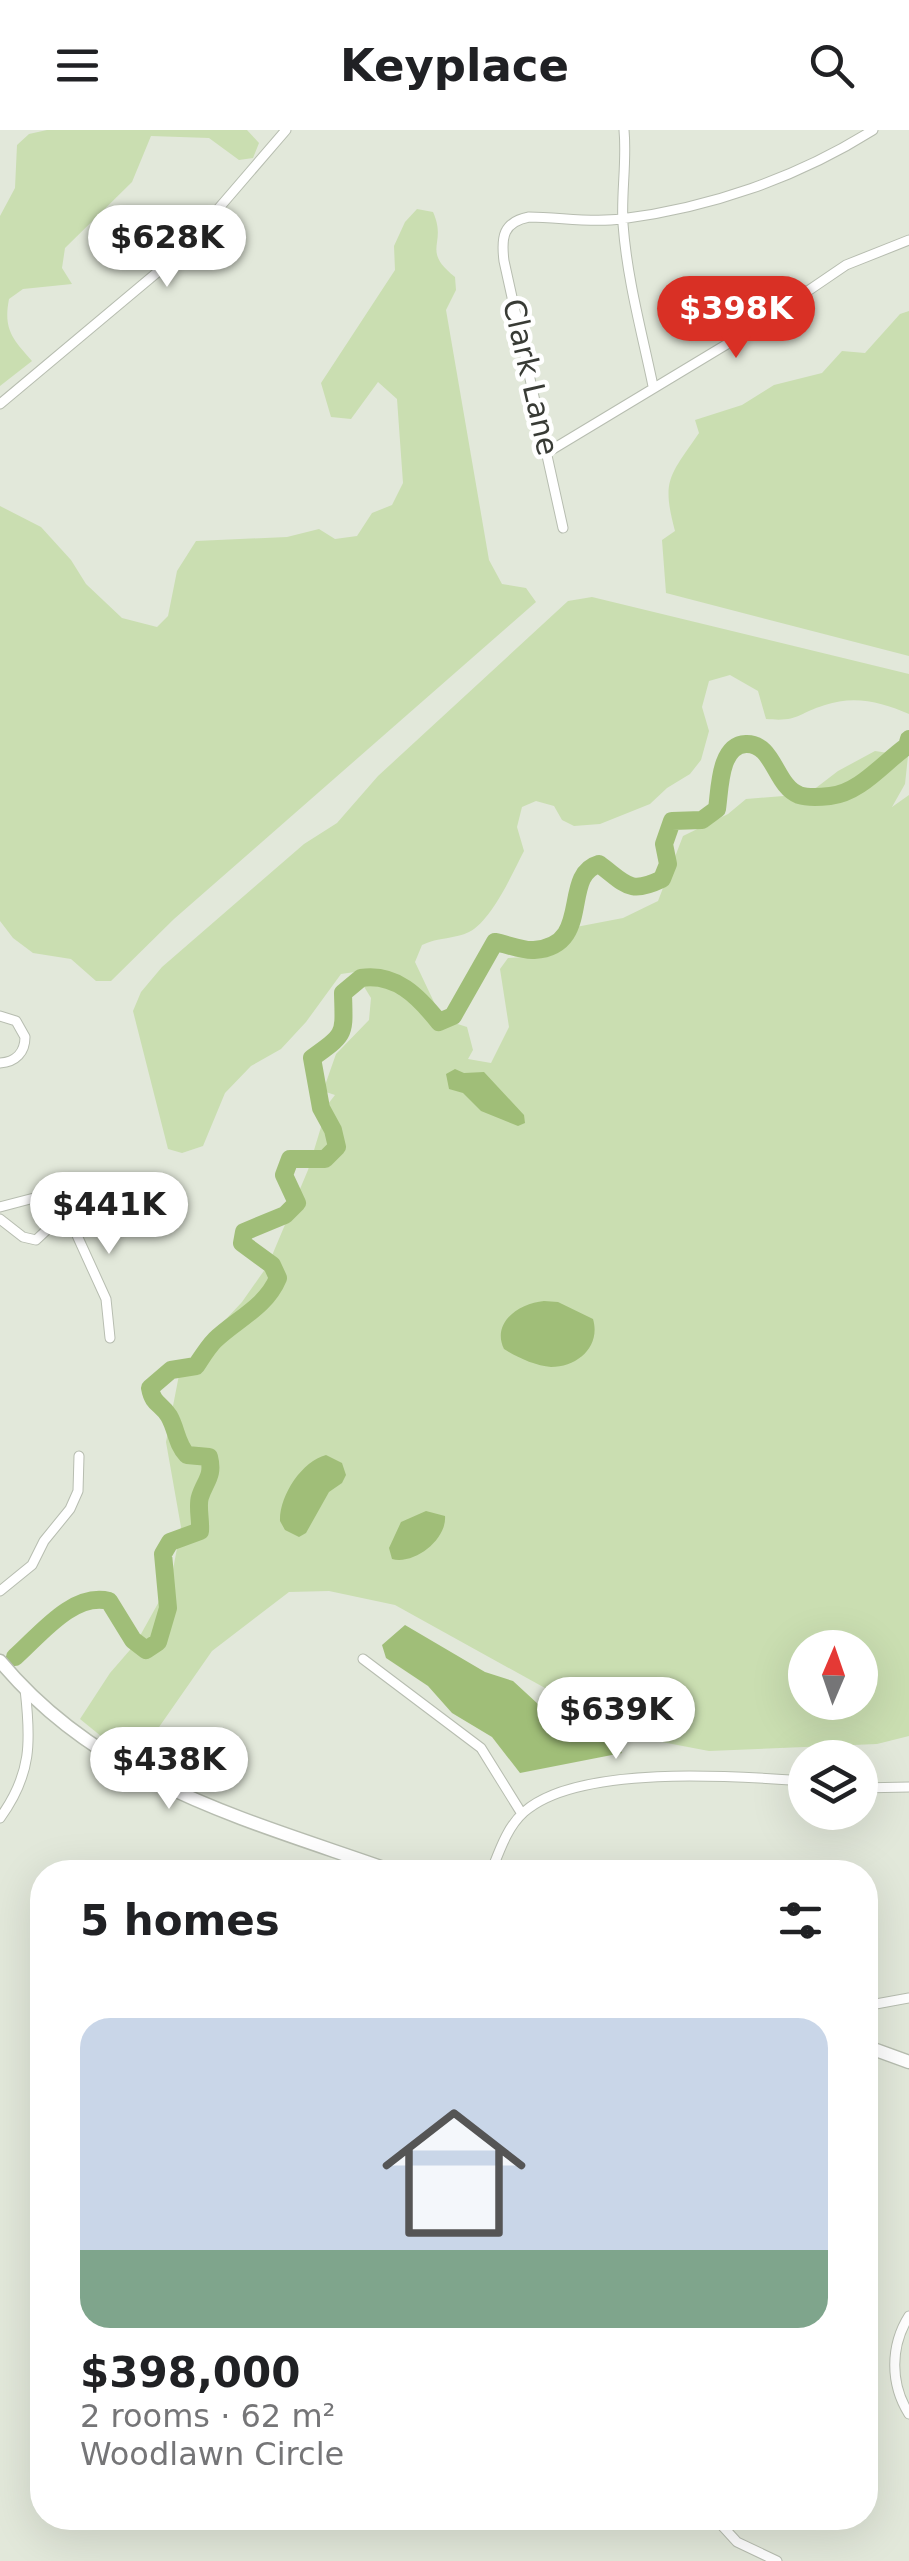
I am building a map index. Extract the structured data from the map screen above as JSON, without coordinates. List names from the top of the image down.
{
  "streets": {
    "street": ["Clark Lane"]
  },
  "north": "top",
  "page": {
    "header": "Keyplace",
    "price": [
      "$628K",
      "$398K",
      "$441K",
      "$639K",
      "$438K"
    ],
    "heading": "5 homes",
    "list": [
      {
        "name": "$398,000",
        "note": "2 rooms · 62 m² · Woodlawn Circle"
      }
    ]
  }
}
